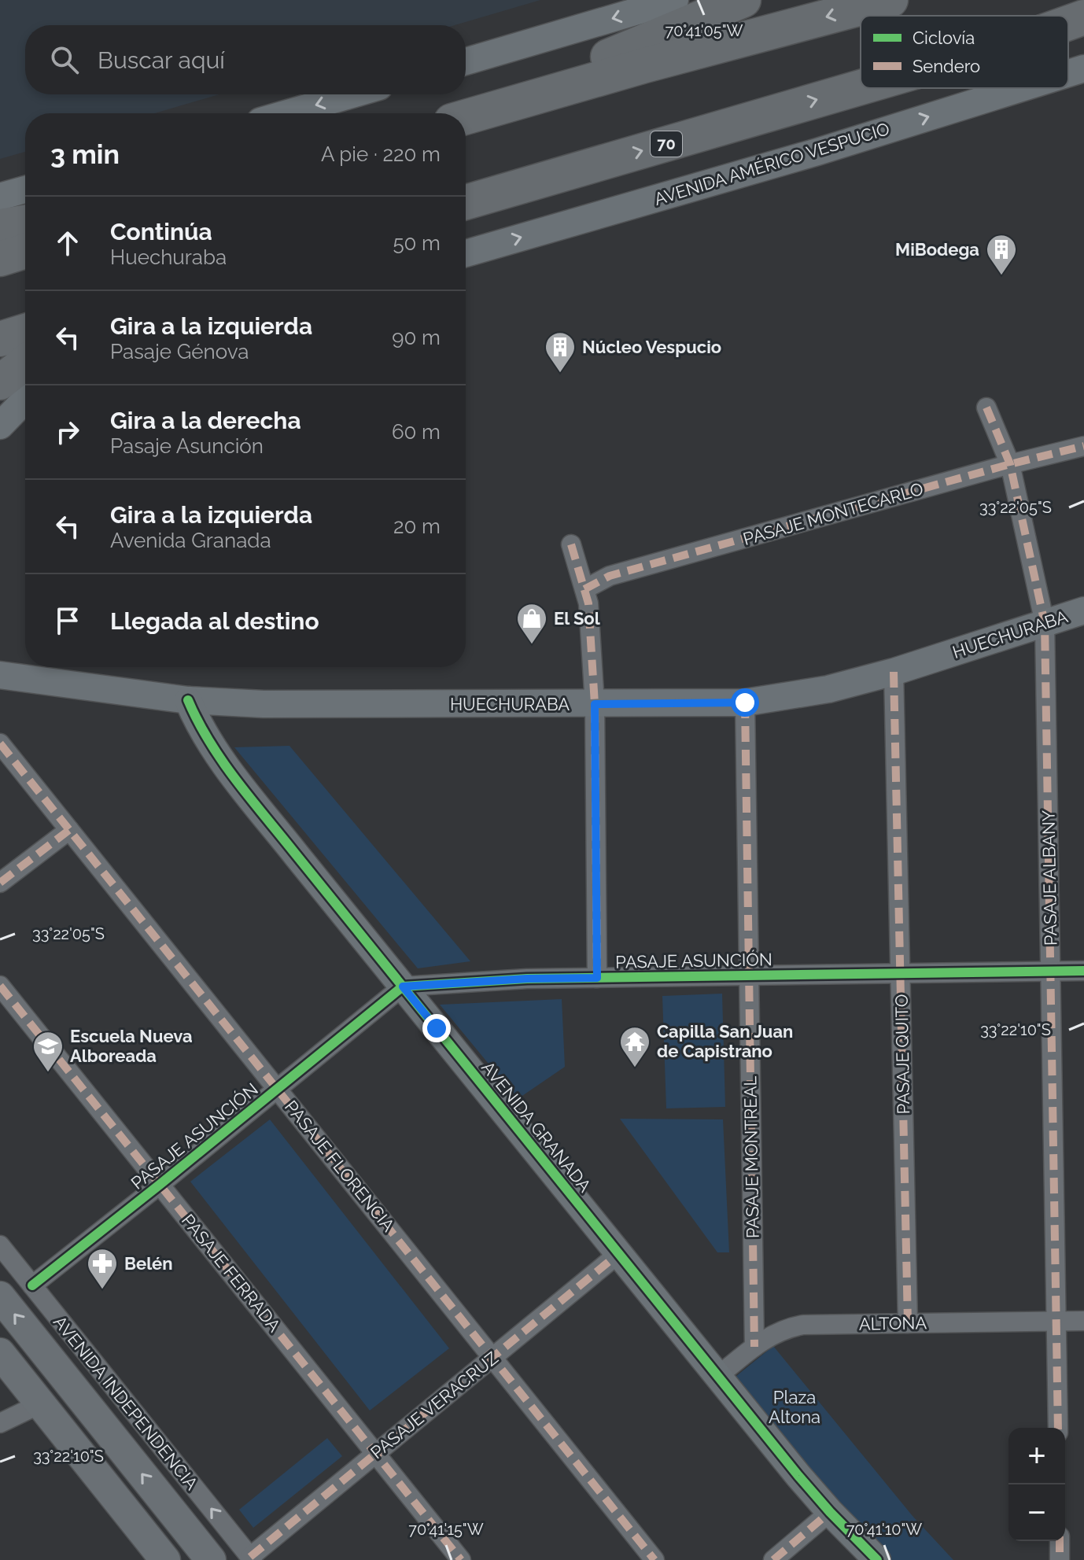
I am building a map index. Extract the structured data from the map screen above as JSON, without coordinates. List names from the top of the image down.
{
  "streets": {
    "highway": ["70"],
    "main road": ["AVENIDA INDEPENDENCIA"],
    "street": [
      "AVENIDA AMÉRICO VESPUCIO",
      "PASAJE MONTECARLO",
      "HUECHURABA",
      "PASAJE ALBANY",
      "PASAJE ASUNCIÓN",
      "PASAJE QUITO",
      "AVENIDA GRANADA",
      "PASAJE MONTREAL",
      "PASAJE FLORENCIA",
      "PASAJE FERRADA",
      "ALTONA",
      "PASAJE VERACRUZ"
    ]
  },
  "crossings": [
    ["PASAJE MONTECARLO", "PASAJE ALBANY"],
    ["HUECHURABA", "PASAJE ALBANY"],
    ["HUECHURABA", "PASAJE QUITO"],
    ["HUECHURABA", "AVENIDA GRANADA"],
    ["HUECHURABA", "PASAJE MONTREAL"],
    ["PASAJE ALBANY", "PASAJE ASUNCIÓN"],
    ["PASAJE ALBANY", "ALTONA"],
    ["PASAJE ASUNCIÓN", "PASAJE QUITO"],
    ["PASAJE ASUNCIÓN", "AVENIDA GRANADA"],
    ["PASAJE ASUNCIÓN", "PASAJE MONTREAL"],
    ["PASAJE ASUNCIÓN", "PASAJE FLORENCIA"],
    ["PASAJE ASUNCIÓN", "PASAJE FERRADA"],
    ["PASAJE ASUNCIÓN", "AVENIDA INDEPENDENCIA"],
    ["PASAJE QUITO", "ALTONA"],
    ["AVENIDA GRANADA", "ALTONA"],
    ["AVENIDA GRANADA", "PASAJE VERACRUZ"],
    ["PASAJE MONTREAL", "ALTONA"],
    ["PASAJE FLORENCIA", "PASAJE VERACRUZ"],
    ["PASAJE FERRADA", "PASAJE VERACRUZ"],
    ["AVENIDA INDEPENDENCIA", "PASAJE VERACRUZ"]
  ],
  "one_way": ["AVENIDA INDEPENDENCIA"],
  "parks": ["Plaza Altona"],
  "places": {
    "building": ["MiBodega", "Núcleo Vespucio"],
    "shop": ["El Sol"],
    "temple": ["Capilla San Juan de Capistrano"],
    "school or university": ["Escuela Nueva Alboreada"],
    "pharmacy": ["Belén"]
  },
  "legend": ["Ciclovía", "Sendero"],
  "page": {
    "search": "Buscar aquí",
    "heading": ["3 min", "A pie · 220 m"],
    "list": [
      ["Continúa", "Huechuraba", "50 m"],
      ["Gira a la izquierda", "Pasaje Génova", "90 m"],
      ["Gira a la derecha", "Pasaje Asunción", "60 m"],
      ["Gira a la izquierda", "Avenida Granada", "20 m"],
      "Llegada al destino"
    ],
    "map_buttons": ["+", "−"]
  },
  "coordinates": [
    "70°41'05\"W",
    "33°22'05\"S",
    "33°22'10\"S",
    "70°41'15\"W",
    "70°41'10\"W"
  ]
}
